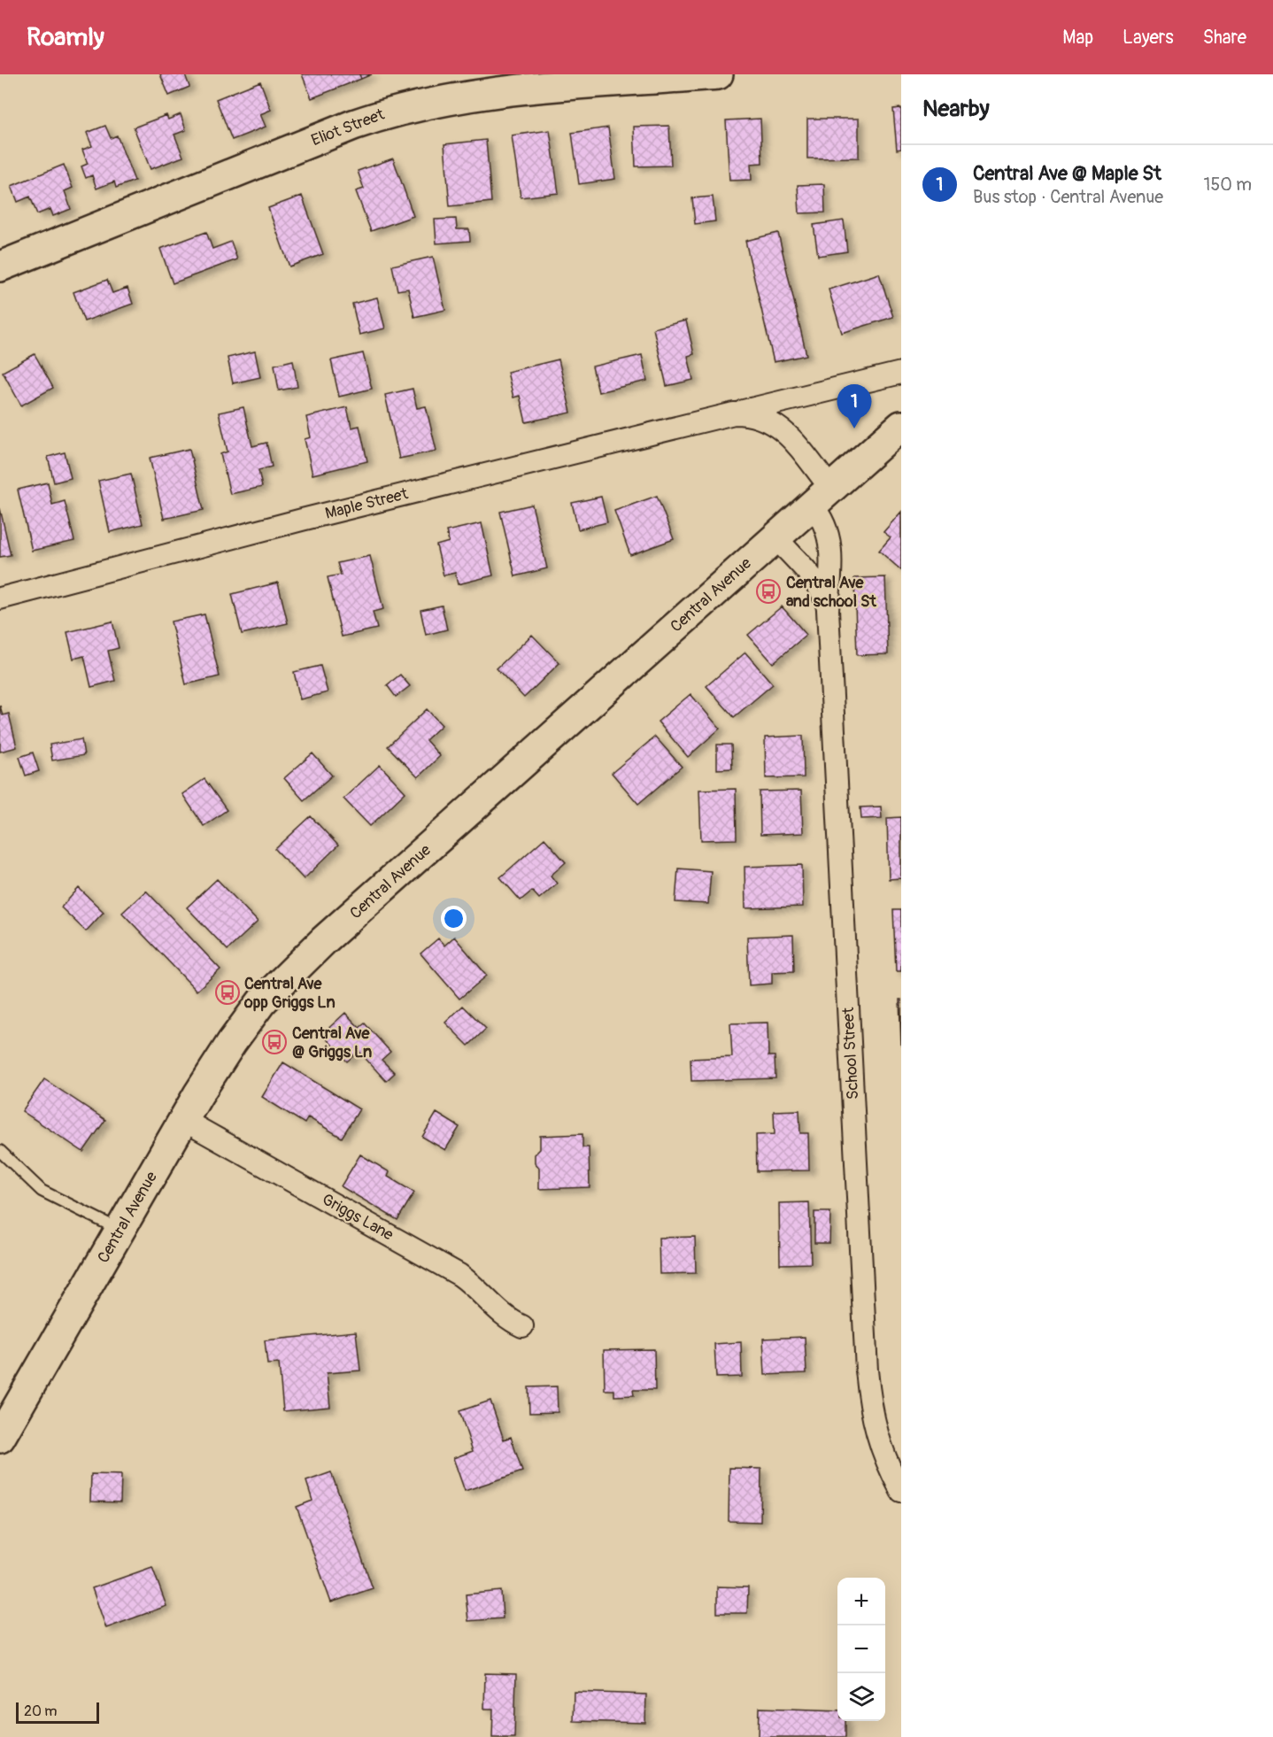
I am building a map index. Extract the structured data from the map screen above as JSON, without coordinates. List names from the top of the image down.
{
  "streets": {
    "street": [
      "Eliot Street",
      "Maple Street",
      "Central Avenue",
      "School Street",
      "Griggs Lane"
    ]
  },
  "crossings": [
    ["Maple Street", "Central Avenue"],
    ["Maple Street", "School Street"],
    ["Central Avenue", "School Street"],
    ["Central Avenue", "Griggs Lane"]
  ],
  "places": {
    "bus stop": ["Central Ave and school St", "Central Ave opp Griggs Ln", "Central Ave @ Griggs Ln"]
  },
  "scale_bar": "20 m",
  "page": {
    "header": "Roamly",
    "nav": ["Map", "Layers", "Share"],
    "heading": "Nearby",
    "list": [
      {
        "mark": "1",
        "name": "Central Ave @ Maple St",
        "note": "Bus stop · Central Avenue",
        "value": "150 m"
      }
    ],
    "pins": "1",
    "map_buttons": ["+", "−"],
    "scale": "20 m"
  }
}
